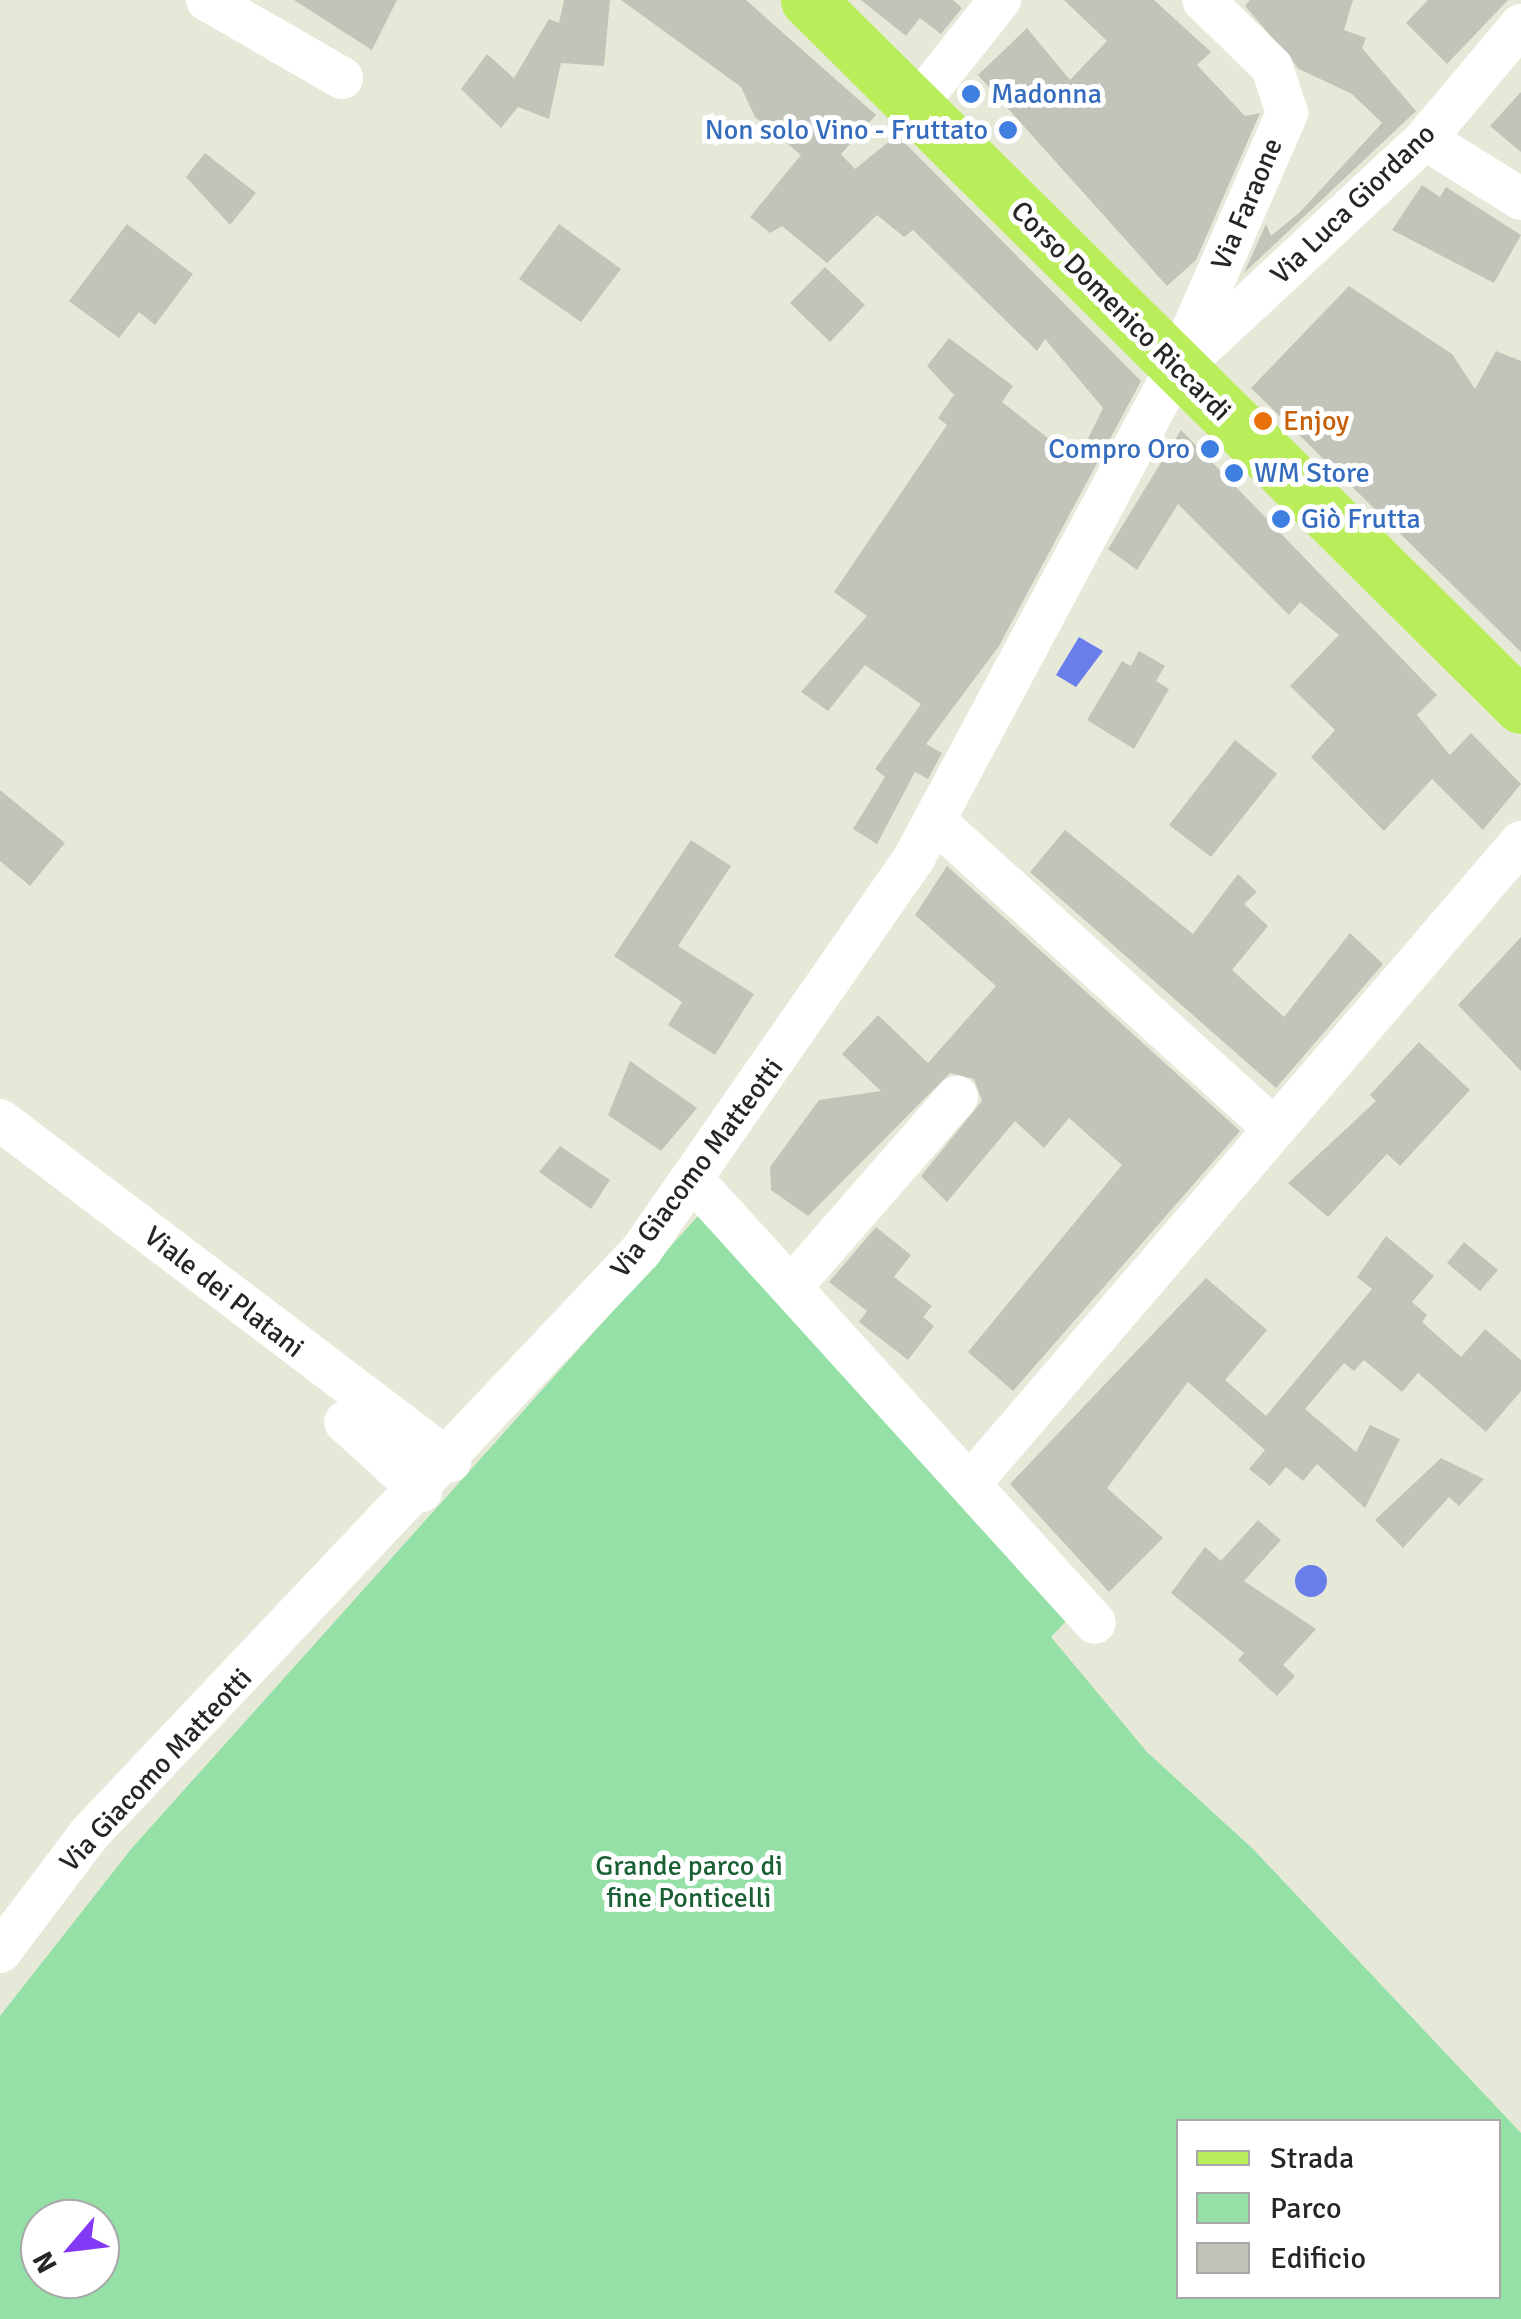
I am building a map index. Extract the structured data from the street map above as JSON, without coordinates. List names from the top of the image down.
{
  "streets": {
    "main road": ["Corso Domenico Riccardi"],
    "street": [
      "Via Faraone",
      "Via Luca Giordano",
      "Via Giacomo Matteotti",
      "Viale dei Platani"
    ]
  },
  "crossings": [
    ["Via Faraone", "Via Luca Giordano"],
    ["Via Faraone", "Corso Domenico Riccardi"],
    ["Via Faraone", "Via Giacomo Matteotti"],
    ["Via Luca Giordano", "Corso Domenico Riccardi"],
    ["Via Luca Giordano", "Via Giacomo Matteotti"],
    ["Corso Domenico Riccardi", "Via Giacomo Matteotti"],
    ["Via Giacomo Matteotti", "Viale dei Platani"]
  ],
  "parks": ["Grande parco di fine Ponticelli"],
  "places": [
    "Madonna",
    "Non solo Vino - Fruttato",
    "Enjoy",
    "Compro Oro",
    "WM Store",
    "Giò Frutta"
  ],
  "legend": ["Strada", "Parco", "Edificio"],
  "north": "bottom left"
}
